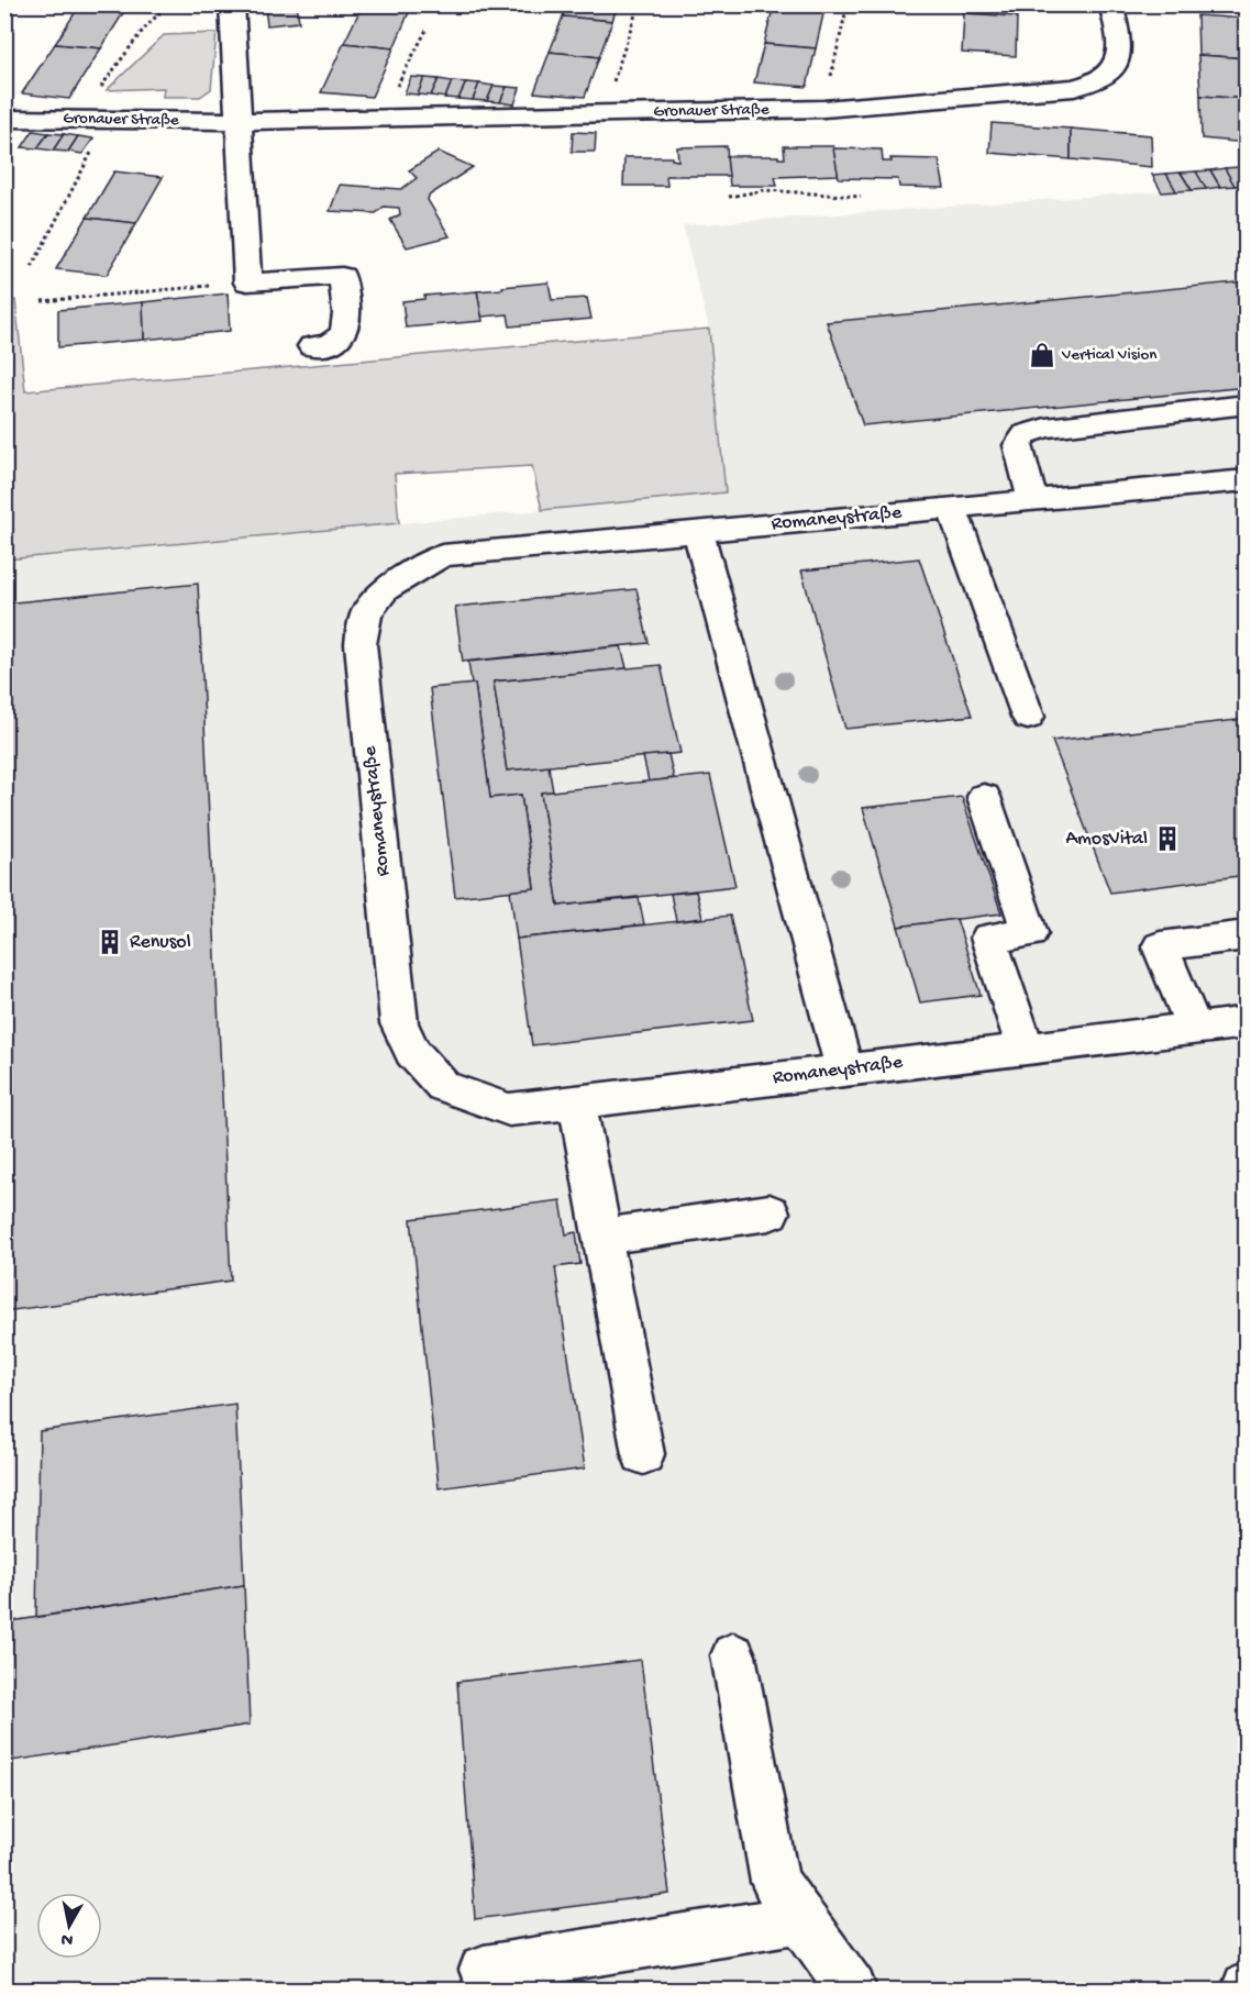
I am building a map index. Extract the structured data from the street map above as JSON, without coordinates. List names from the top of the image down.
{
  "streets": {
    "street": ["Gronauer Straße", "Romaneystraße"]
  },
  "places": {
    "shop": ["Vertical Vision"],
    "building": ["AmosVital", "Renusol"]
  },
  "north": "bottom"
}
